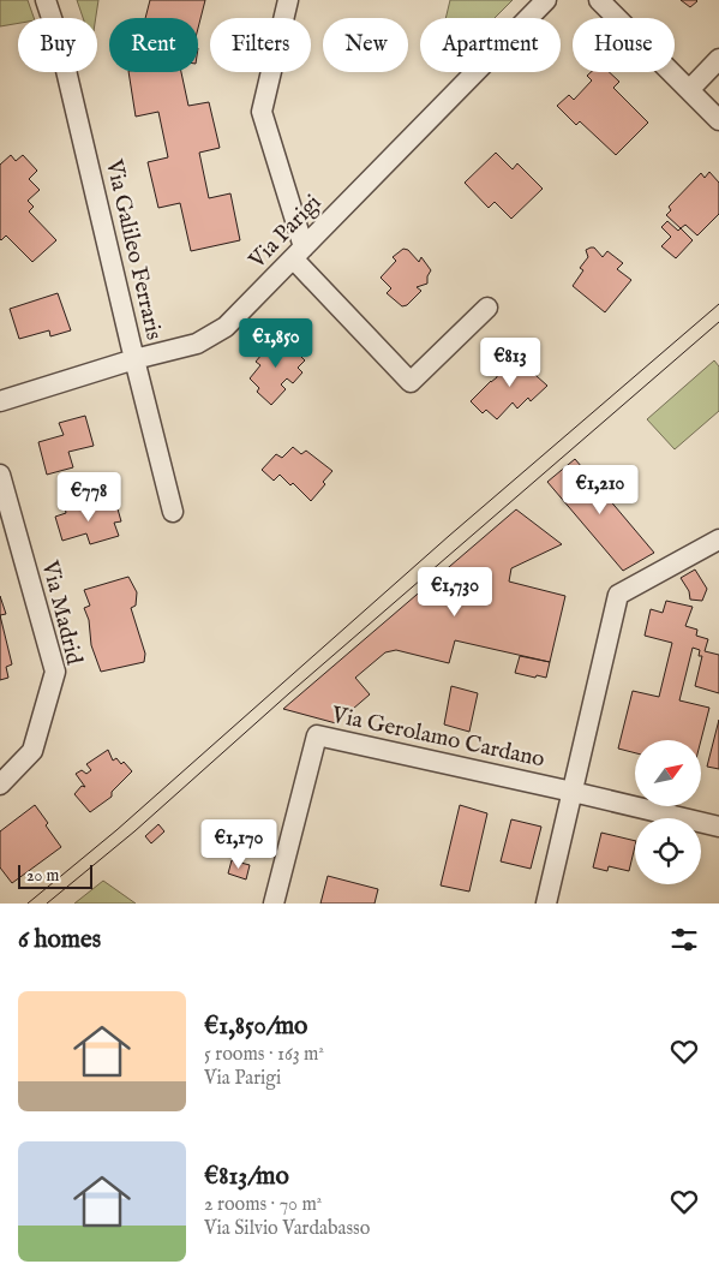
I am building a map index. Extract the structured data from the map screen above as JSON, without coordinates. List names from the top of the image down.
{
  "streets": {
    "street": [
      "Via Parigi",
      "Via Galileo Ferraris",
      "Via Madrid",
      "Via Gerolamo Cardano"
    ]
  },
  "crossings": [
    ["Via Parigi", "Via Galileo Ferraris"]
  ],
  "scale_bar": "20 m",
  "north": "top right",
  "page": {
    "chip": [
      "Buy",
      "Rent",
      "Filters",
      "New",
      "Apartment",
      "House"
    ],
    "price": [
      "€1,850",
      "€813",
      "€1,210",
      "€778",
      "€1,730",
      "€1,170"
    ],
    "scale": "20 m",
    "heading": "6 homes",
    "list": [
      {
        "name": "€1,850/mo",
        "note": "5 rooms · 163 m² · Via Parigi"
      },
      {
        "name": "€813/mo",
        "note": "2 rooms · 70 m² · Via Silvio Vardabasso"
      }
    ]
  }
}
